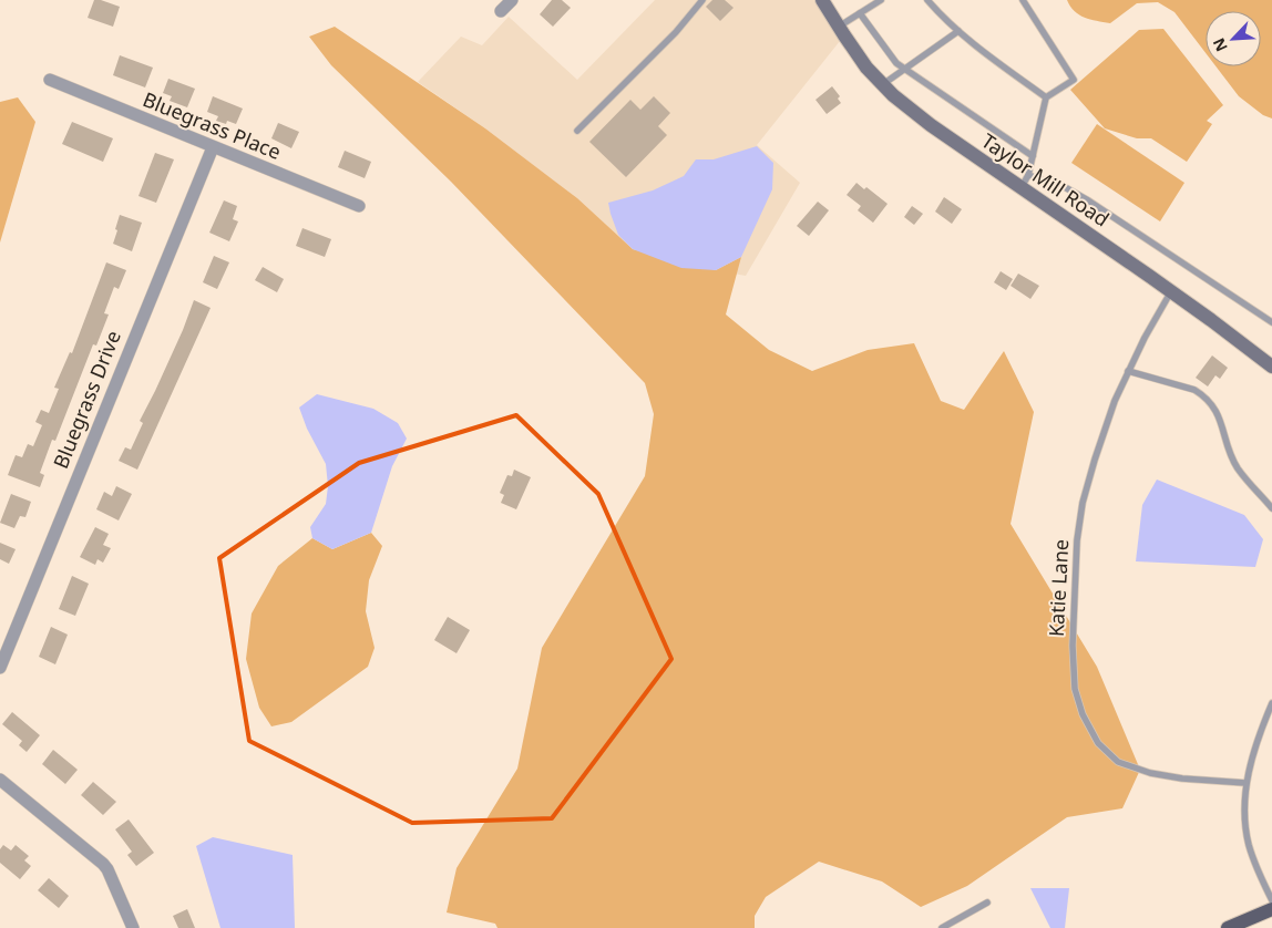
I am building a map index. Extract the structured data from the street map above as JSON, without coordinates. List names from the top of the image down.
{
  "streets": {
    "main road": ["Taylor Mill Road"],
    "street": ["Bluegrass Place", "Bluegrass Drive"],
    "lane": ["Katie Lane"]
  },
  "crossings": [
    ["Bluegrass Place", "Bluegrass Drive"],
    ["Taylor Mill Road", "Katie Lane"]
  ],
  "north": "bottom left"
}
